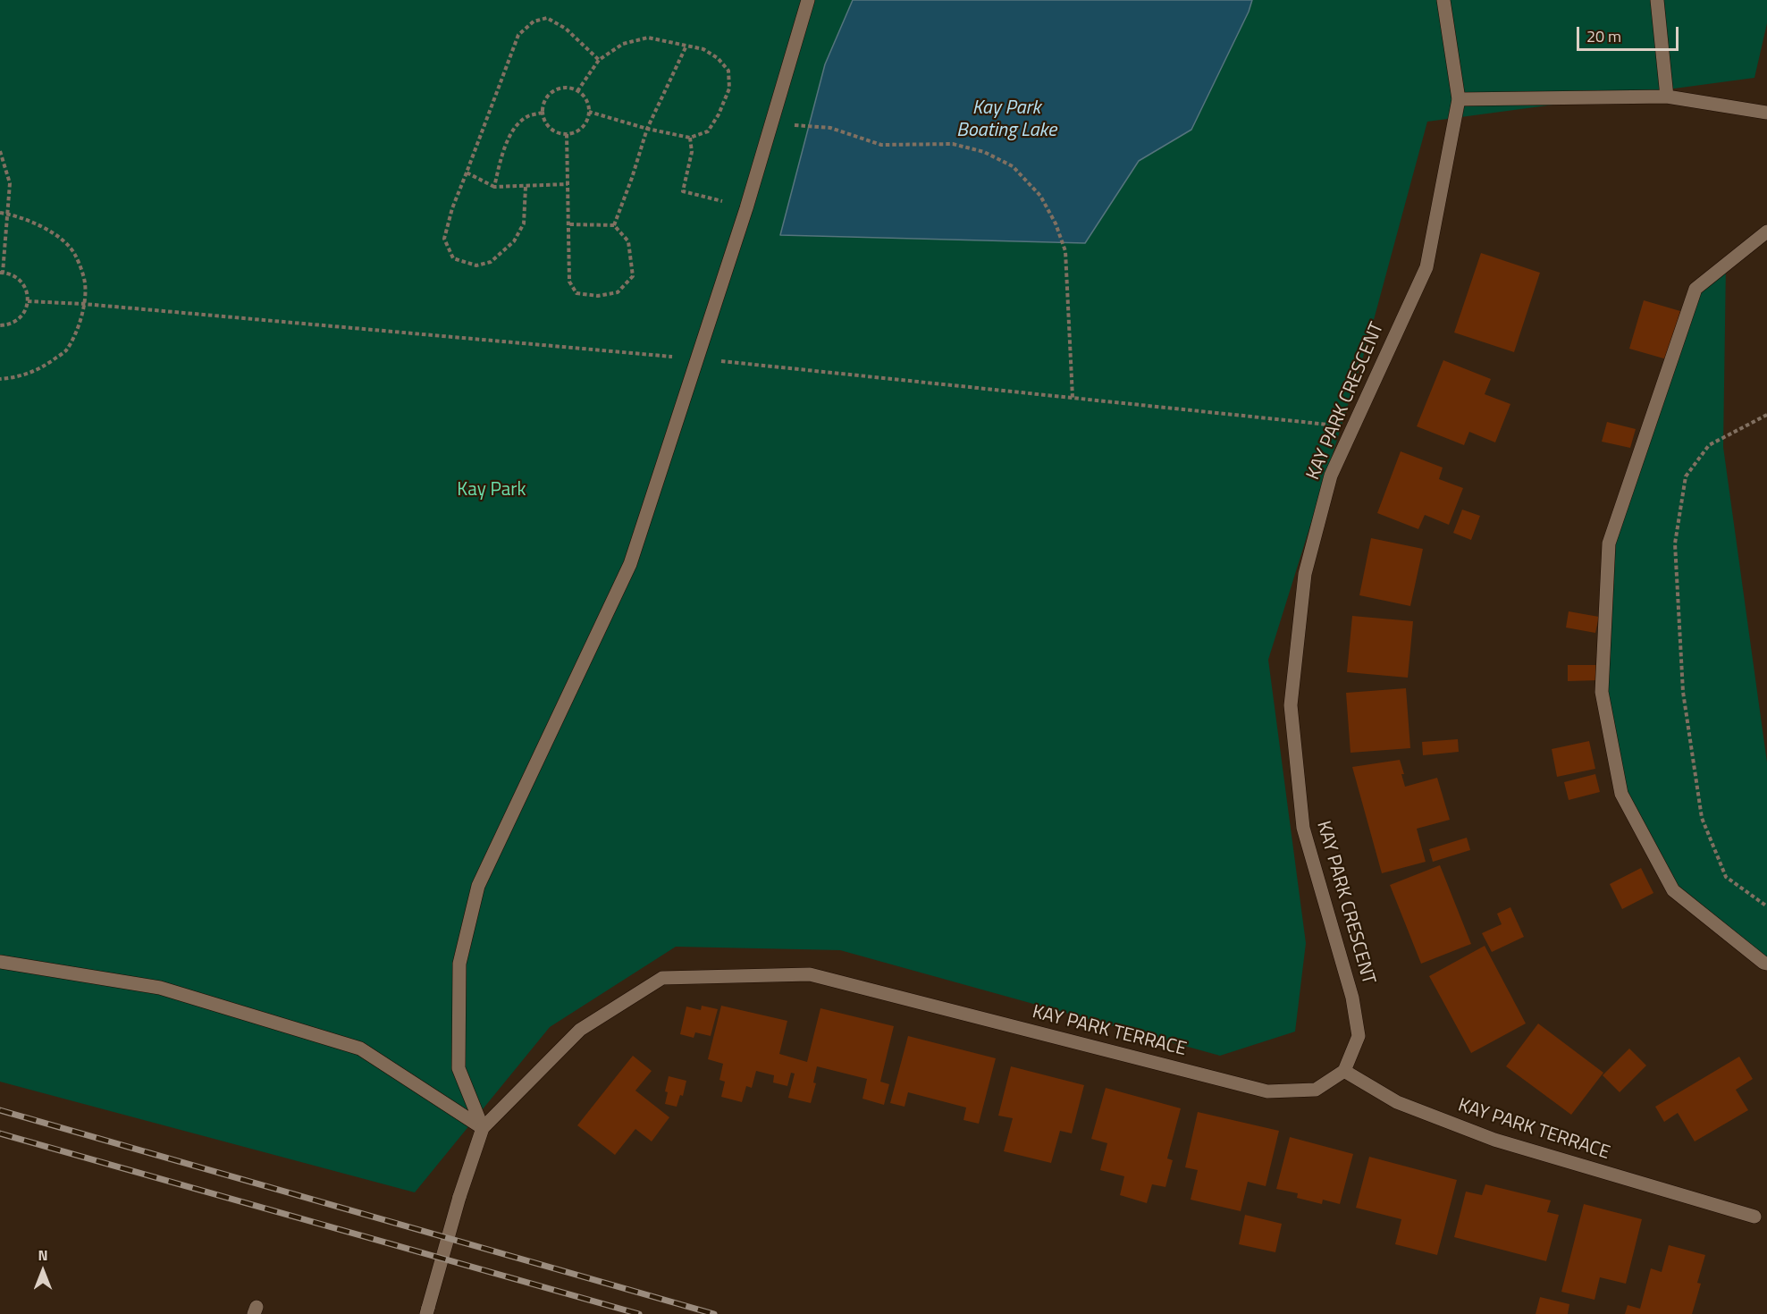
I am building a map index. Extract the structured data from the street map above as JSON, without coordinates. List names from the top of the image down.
{
  "streets": {
    "street": ["KAY PARK CRESCENT", "KAY PARK TERRACE"]
  },
  "crossings": [
    ["KAY PARK CRESCENT", "KAY PARK TERRACE"]
  ],
  "water": ["Kay Park Boating Lake"],
  "parks": ["Kay Park"],
  "scale_bar": "20 m",
  "north": "top"
}
